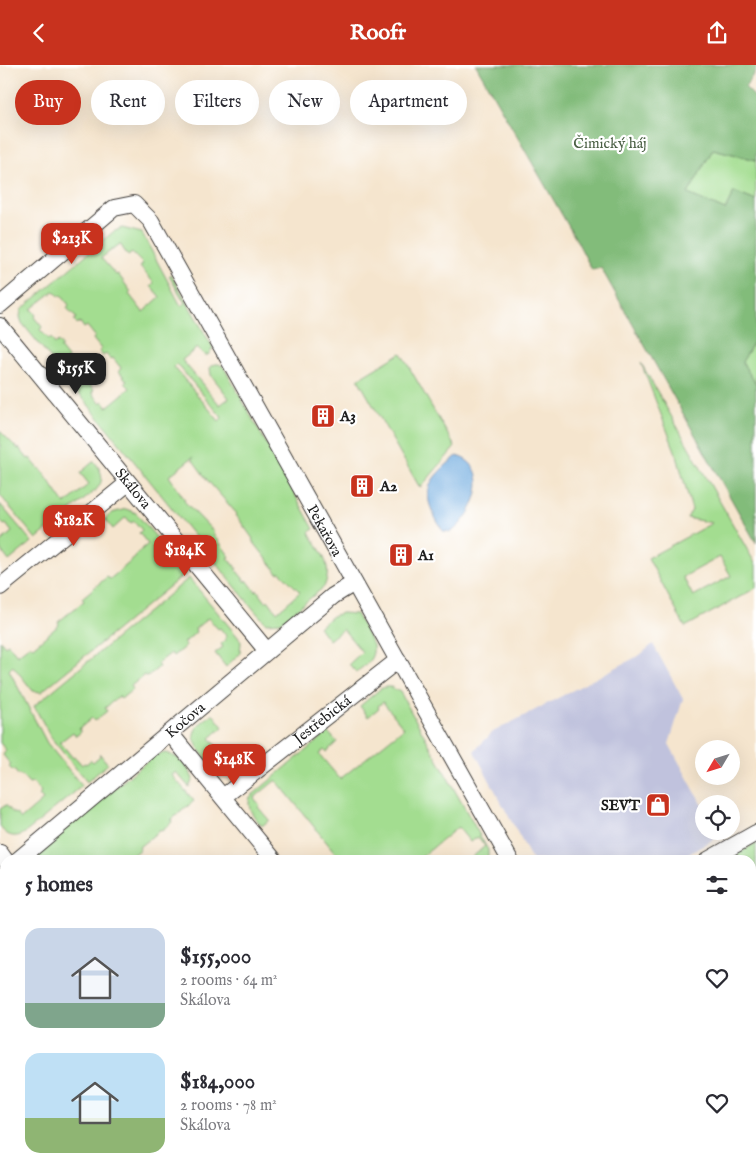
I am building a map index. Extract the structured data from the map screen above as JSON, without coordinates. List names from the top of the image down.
{
  "streets": {
    "street": [
      "Skálova",
      "Pekařova",
      "Jestřebická",
      "Kočova"
    ]
  },
  "crossings": [
    ["Skálova", "Kočova"],
    ["Pekařova", "Jestřebická"],
    ["Pekařova", "Kočova"]
  ],
  "parks": ["Čimický háj"],
  "places": {
    "building": ["A3", "A2", "A1"],
    "shop": ["SEVT"]
  },
  "north": "bottom left",
  "page": {
    "header": "Roofr",
    "chip": [
      "Buy",
      "Rent",
      "Filters",
      "New",
      "Apartment"
    ],
    "price": [
      "$213K",
      "$155K",
      "$182K",
      "$184K",
      "$148K"
    ],
    "heading": "5 homes",
    "list": [
      {
        "name": "$155,000",
        "note": "2 rooms · 64 m² · Skálova"
      },
      {
        "name": "$184,000",
        "note": "2 rooms · 78 m² · Skálova"
      }
    ]
  }
}
